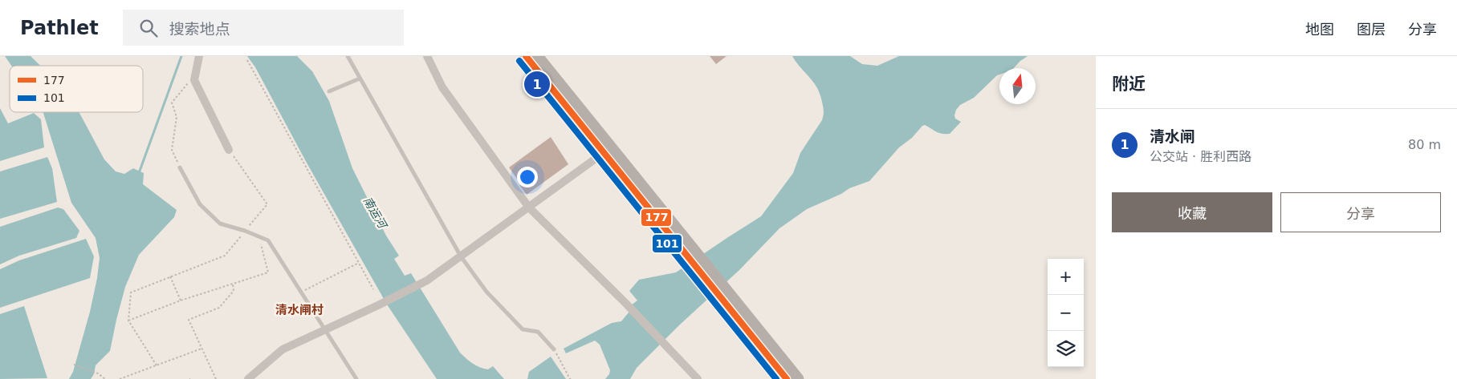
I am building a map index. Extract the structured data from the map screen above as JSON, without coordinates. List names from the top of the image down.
{
  "districts": ["清水闸村"],
  "water": ["南运河"],
  "lines": ["transit line 177", "transit line 101"],
  "legend": ["177", "101"],
  "north": "top",
  "page": {
    "header": "Pathlet",
    "search": "搜索地点",
    "nav": ["地图", "图层", "分享"],
    "heading": "附近",
    "pins": "1",
    "list": [
      {
        "mark": "1",
        "name": "清水闸",
        "note": "公交站 · 胜利西路",
        "value": "80 m"
      }
    ],
    "buttons": ["收藏", "分享"],
    "map_buttons": ["+", "−"]
  }
}
